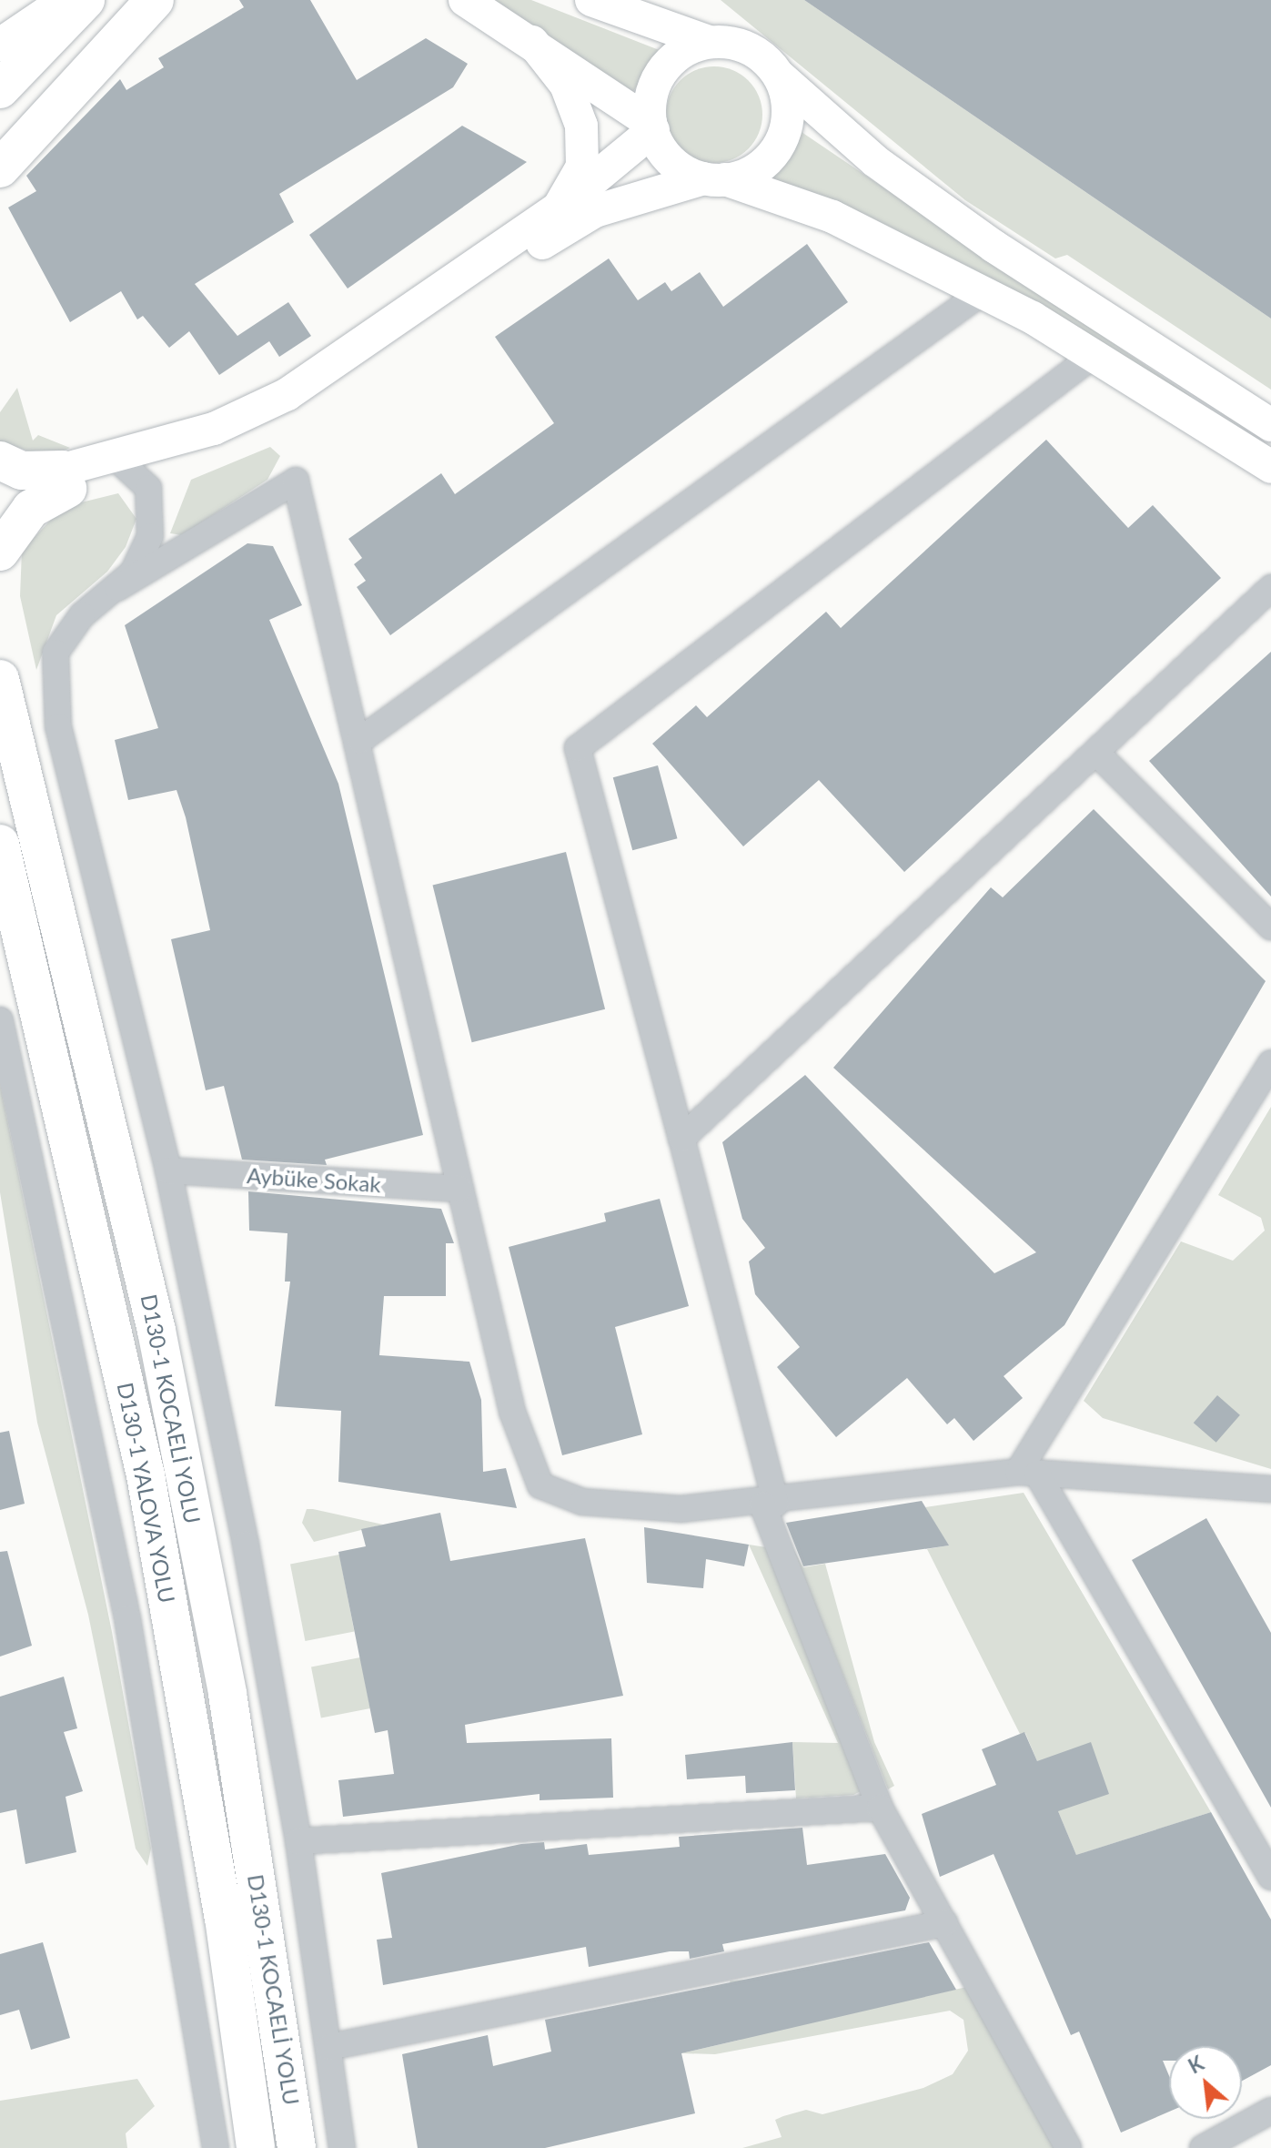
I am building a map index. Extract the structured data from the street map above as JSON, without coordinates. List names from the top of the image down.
{
  "streets": {
    "highway": ["D130-1 KOCAELİ YOLU", "D130-1 YALOVA YOLU"],
    "street": ["Aybüke Sokak"]
  },
  "north": "top left"
}
